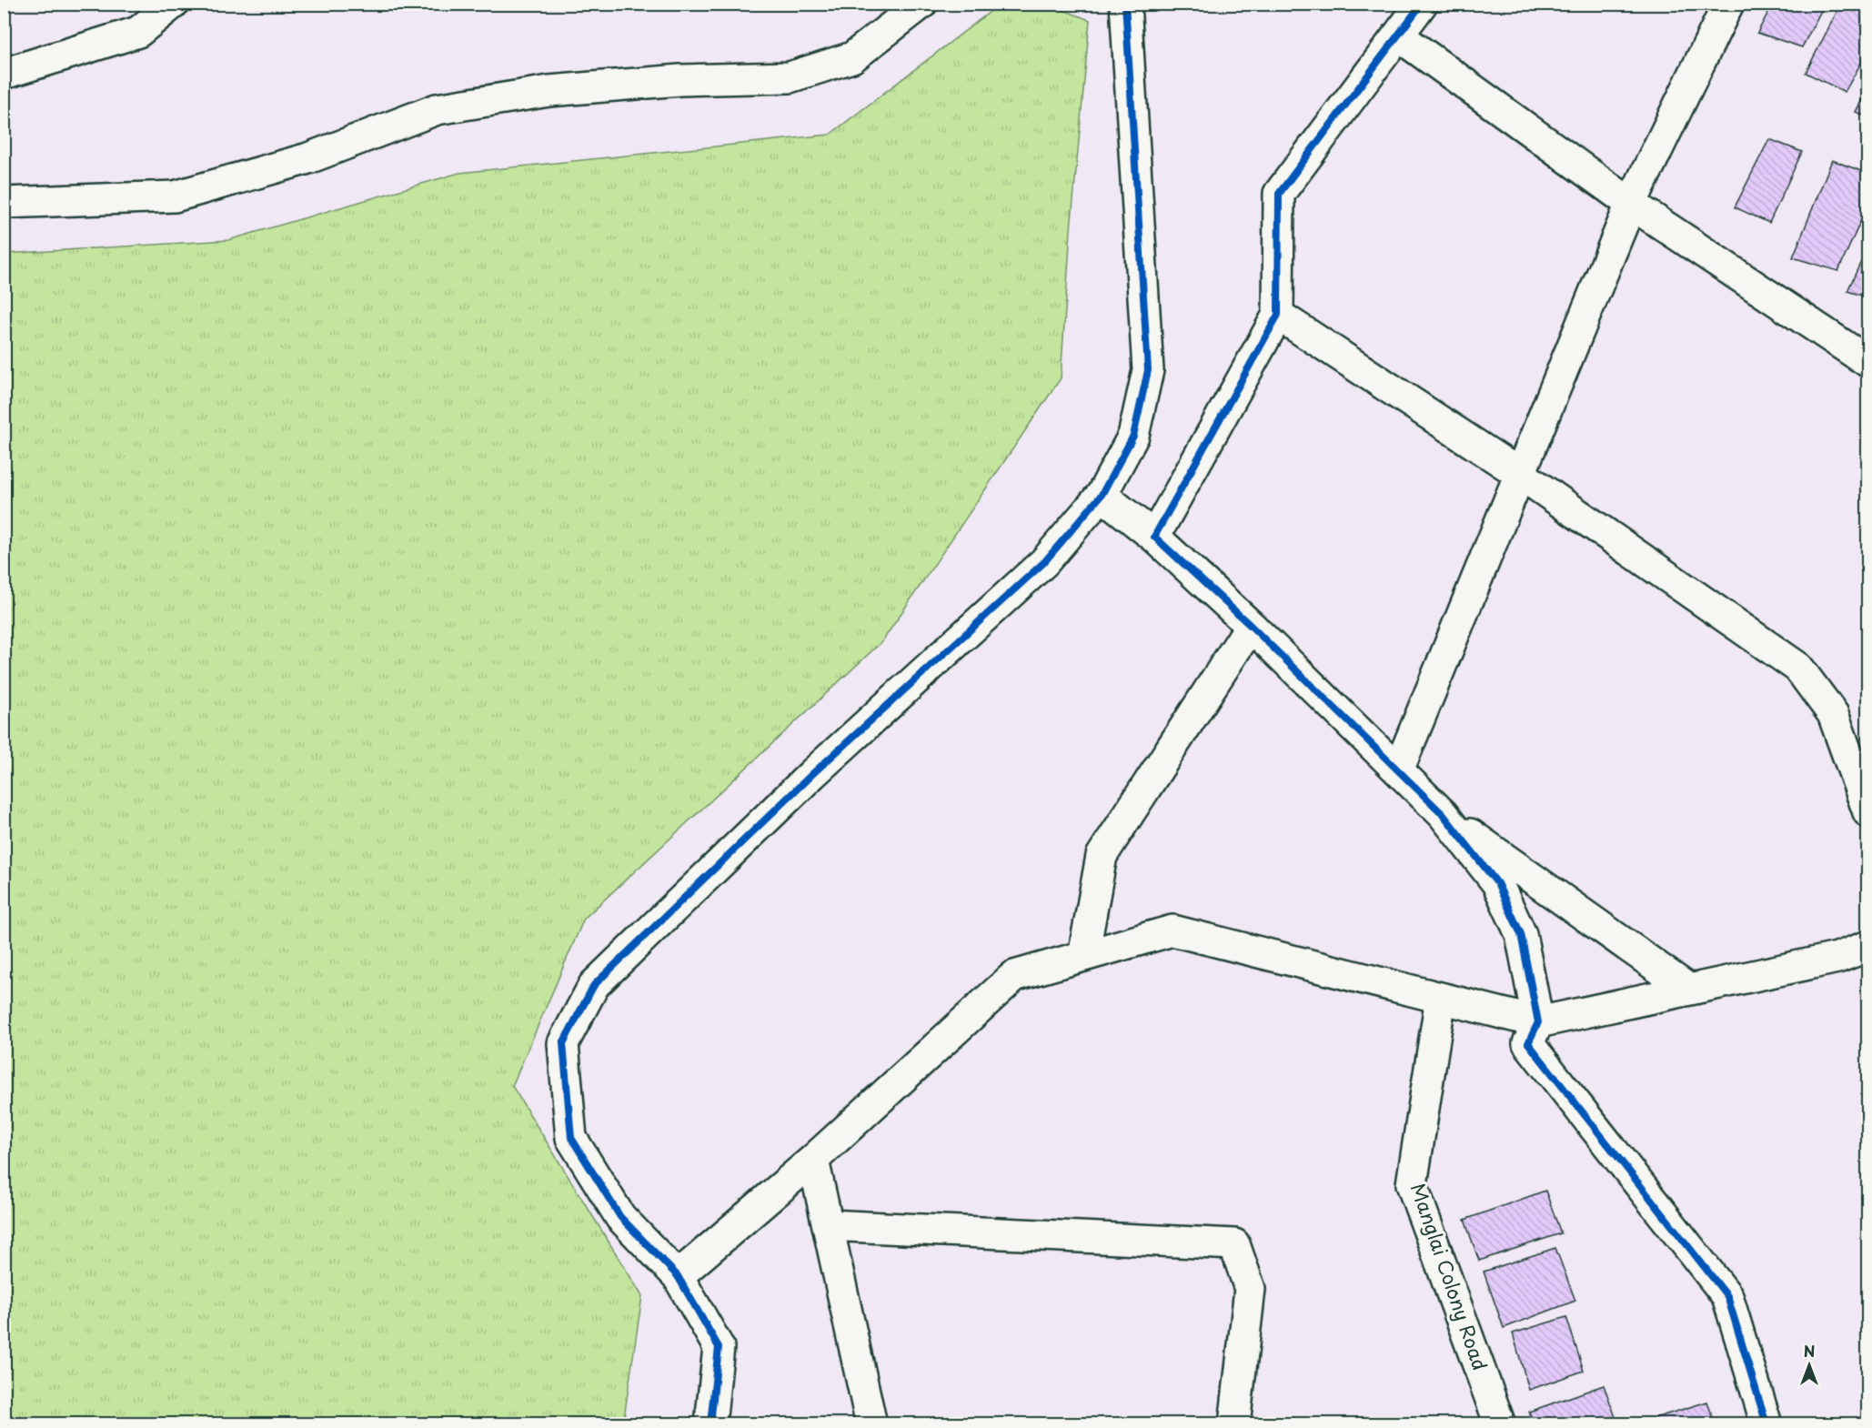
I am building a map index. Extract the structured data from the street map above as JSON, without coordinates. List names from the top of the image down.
{
  "streets": {
    "street": ["Manglai Colony Road"]
  },
  "north": "top"
}
